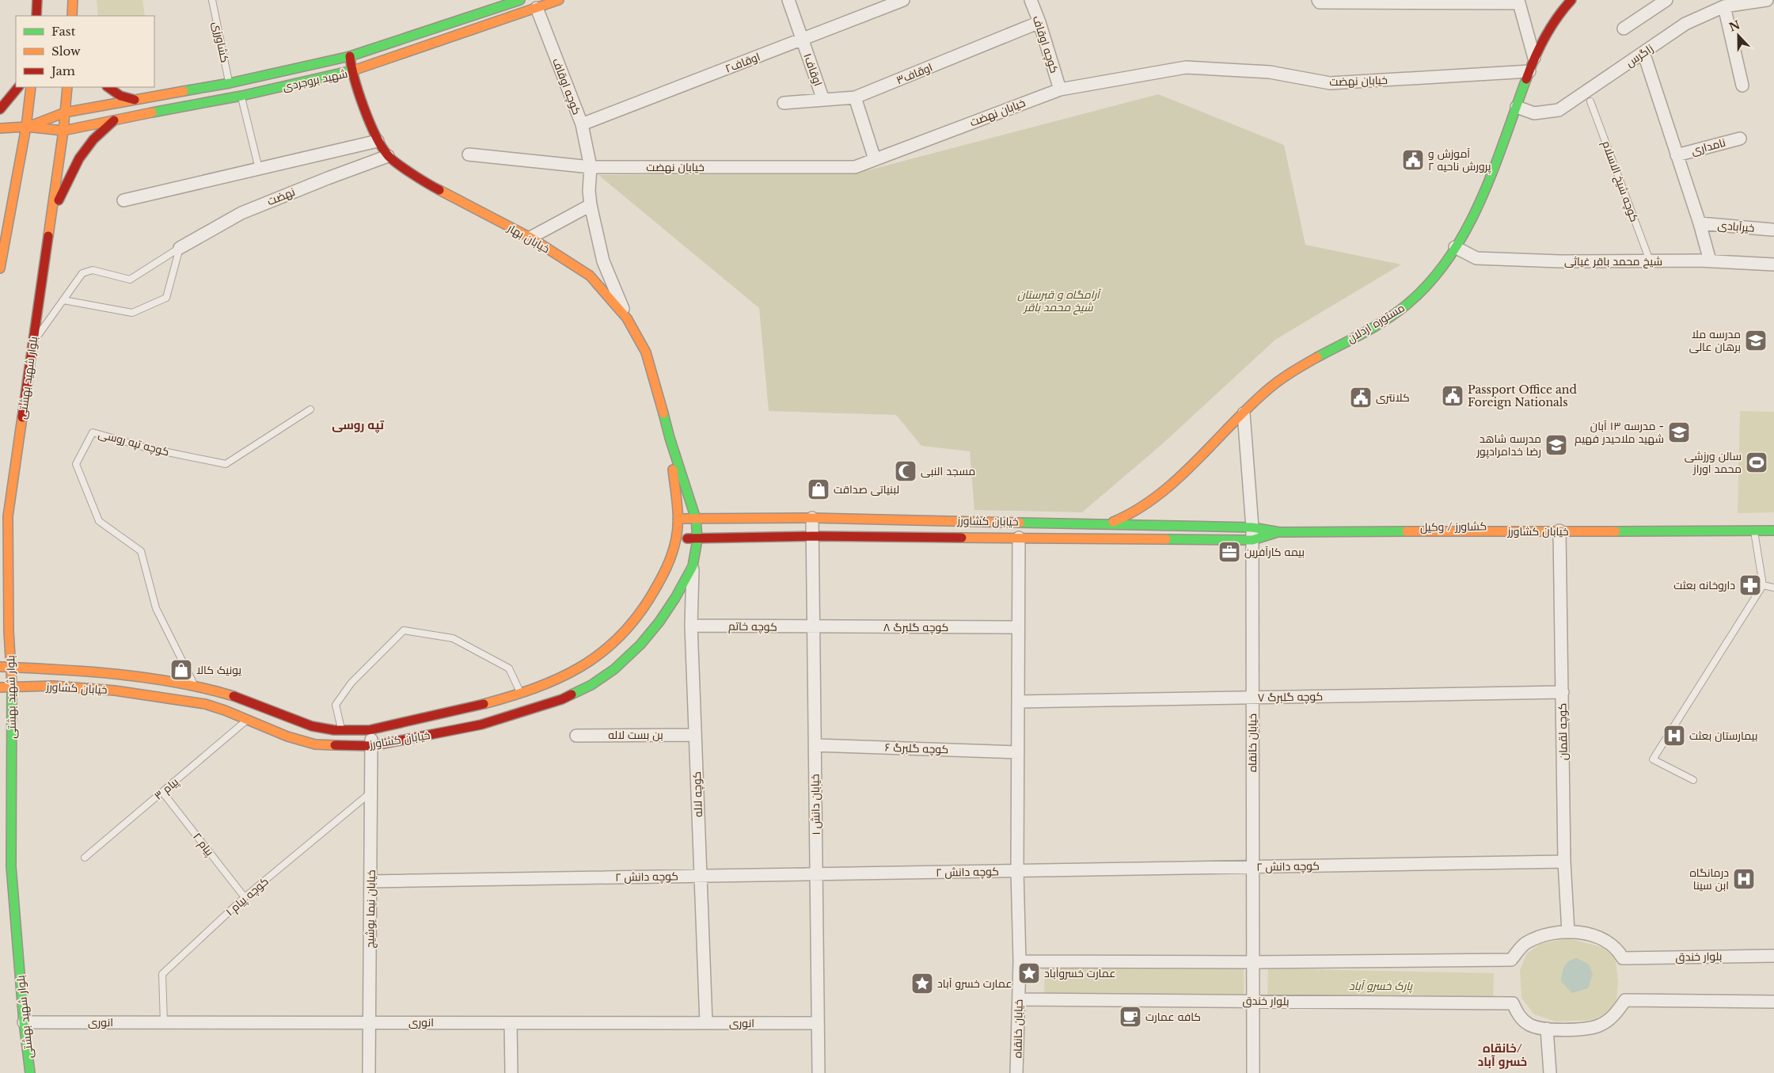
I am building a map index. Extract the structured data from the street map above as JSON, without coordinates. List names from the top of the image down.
{
  "streets": {
    "street": [
      "کوچه اوقاف",
      "زاگرس",
      "اوقاف۲",
      "اوقاف۱",
      "اوقاف۳",
      "شهید بروجردی",
      "خیابان نهضت",
      "نامداری",
      "نهضت",
      "خیرآبادی",
      "خیابان بهار",
      "شیخ محمد باقر غیاثی",
      "مستوره اردلان",
      "بلوار شهید بهشتی",
      "خیابان کشاورز",
      "کشاورز / وکیل",
      "کوچه خاتم",
      "کوچه گلبرگ ۸",
      "کوچه گلبرگ ۷",
      "کوچه لقمان",
      "بن بست لاله",
      "خیابان خانقاه",
      "کوچه گلبرگ ۶",
      "کوچه لاله",
      "خیابان دانش ۱",
      "کوچه دانش ۲",
      "خیابان نیما یوشیج",
      "بلوار خندق",
      "انوری"
    ],
    "lane": [
      "کشاورزی",
      "کوچه شیخ الاسلام",
      "کوچه تپه روسی",
      "پیام ۳",
      "پیام ۲",
      "کوچه پیام ۱"
    ]
  },
  "crossings": [
    ["کشاورزی", "شهید بروجردی"],
    ["کوچه اوقاف", "اوقاف۲"],
    ["کوچه اوقاف", "اوقاف۳"],
    ["کوچه اوقاف", "شهید بروجردی"],
    ["کوچه اوقاف", "خیابان نهضت"],
    ["کوچه اوقاف", "خیابان بهار"],
    ["زاگرس", "مستوره اردلان"],
    ["اوقاف۲", "اوقاف۱"],
    ["اوقاف۱", "اوقاف۳"],
    ["شهید بروجردی", "خیابان بهار"],
    ["شهید بروجردی", "بلوار شهید بهشتی"],
    ["خیابان نهضت", "مستوره اردلان"],
    ["کوچه شیخ الاسلام", "شیخ محمد باقر غیاثی"],
    ["نهضت", "خیابان بهار"],
    ["خیابان بهار", "خیابان کشاورز"],
    ["شیخ محمد باقر غیاثی", "مستوره اردلان"],
    ["مستوره اردلان", "خیابان کشاورز"],
    ["مستوره اردلان", "کشاورز / وکیل"],
    ["مستوره اردلان", "خیابان خانقاه"],
    ["بلوار شهید بهشتی", "خیابان کشاورز"],
    ["بلوار شهید بهشتی", "انوری"],
    ["کوچه تپه روسی", "خیابان کشاورز"],
    ["خیابان کشاورز", "کشاورز / وکیل"],
    ["خیابان کشاورز", "کوچه لقمان"],
    ["خیابان کشاورز", "خیابان خانقاه"],
    ["خیابان کشاورز", "پیام ۳"],
    ["خیابان کشاورز", "کوچه لاله"],
    ["خیابان کشاورز", "خیابان دانش ۱"],
    ["خیابان کشاورز", "خیابان نیما یوشیج"],
    ["کشاورز / وکیل", "خیابان خانقاه"],
    ["کوچه خاتم", "کوچه گلبرگ ۸"],
    ["کوچه خاتم", "کوچه لاله"],
    ["کوچه خاتم", "خیابان دانش ۱"],
    ["کوچه گلبرگ ۸", "خیابان خانقاه"],
    ["کوچه گلبرگ ۸", "خیابان دانش ۱"],
    ["کوچه گلبرگ ۷", "کوچه لقمان"],
    ["کوچه گلبرگ ۷", "خیابان خانقاه"],
    ["کوچه لقمان", "کوچه دانش ۲"],
    ["کوچه لقمان", "بلوار خندق"],
    ["بن بست لاله", "کوچه لاله"],
    ["خیابان خانقاه", "کوچه گلبرگ ۶"],
    ["خیابان خانقاه", "کوچه دانش ۲"],
    ["خیابان خانقاه", "بلوار خندق"],
    ["کوچه گلبرگ ۶", "خیابان دانش ۱"],
    ["پیام ۳", "پیام ۲"],
    ["کوچه لاله", "کوچه دانش ۲"],
    ["کوچه لاله", "انوری"],
    ["خیابان دانش ۱", "کوچه دانش ۲"],
    ["خیابان دانش ۱", "انوری"],
    ["پیام ۲", "کوچه پیام ۱"],
    ["کوچه دانش ۲", "خیابان نیما یوشیج"],
    ["کوچه پیام ۱", "خیابان نیما یوشیج"],
    ["کوچه پیام ۱", "انوری"],
    ["خیابان نیما یوشیج", "انوری"]
  ],
  "districts": ["تپه روسی", "خانقاه/ خسرو آباد"],
  "parks": ["آرامگاه و قبرستان شیخ محمد باقر", "پارک خسرو آباد"],
  "places": {
    "public building": ["آموزش و پرورش ناحیه ۲", "Passport Office and Foreign Nationals", "کلانتری"],
    "school or university": ["مدرسه ملا برهان عالی", "مدرسه ۱۳ آبان - شهید ملاحیدر فهیم", "مدرسه شاهد رضا خدامرادپور"],
    "sports": ["سالن ورزشی محمد اوراز"],
    "mosque": ["مسجد النبی"],
    "shop": ["لبنیاتی ‌صداقت", "یونیک کالا"],
    "office": ["بیمه کارآفرین"],
    "pharmacy": ["داروخانه بعثت"],
    "hospital": ["بیمارستان بعثت", "درمانگاه ابن سینا"],
    "place": ["عمارت خسروآباد", "عمارت خسرو آباد"],
    "cafe": ["کافه عمارت"]
  },
  "legend": ["Fast", "Slow", "Jam"],
  "north": "top"
}
